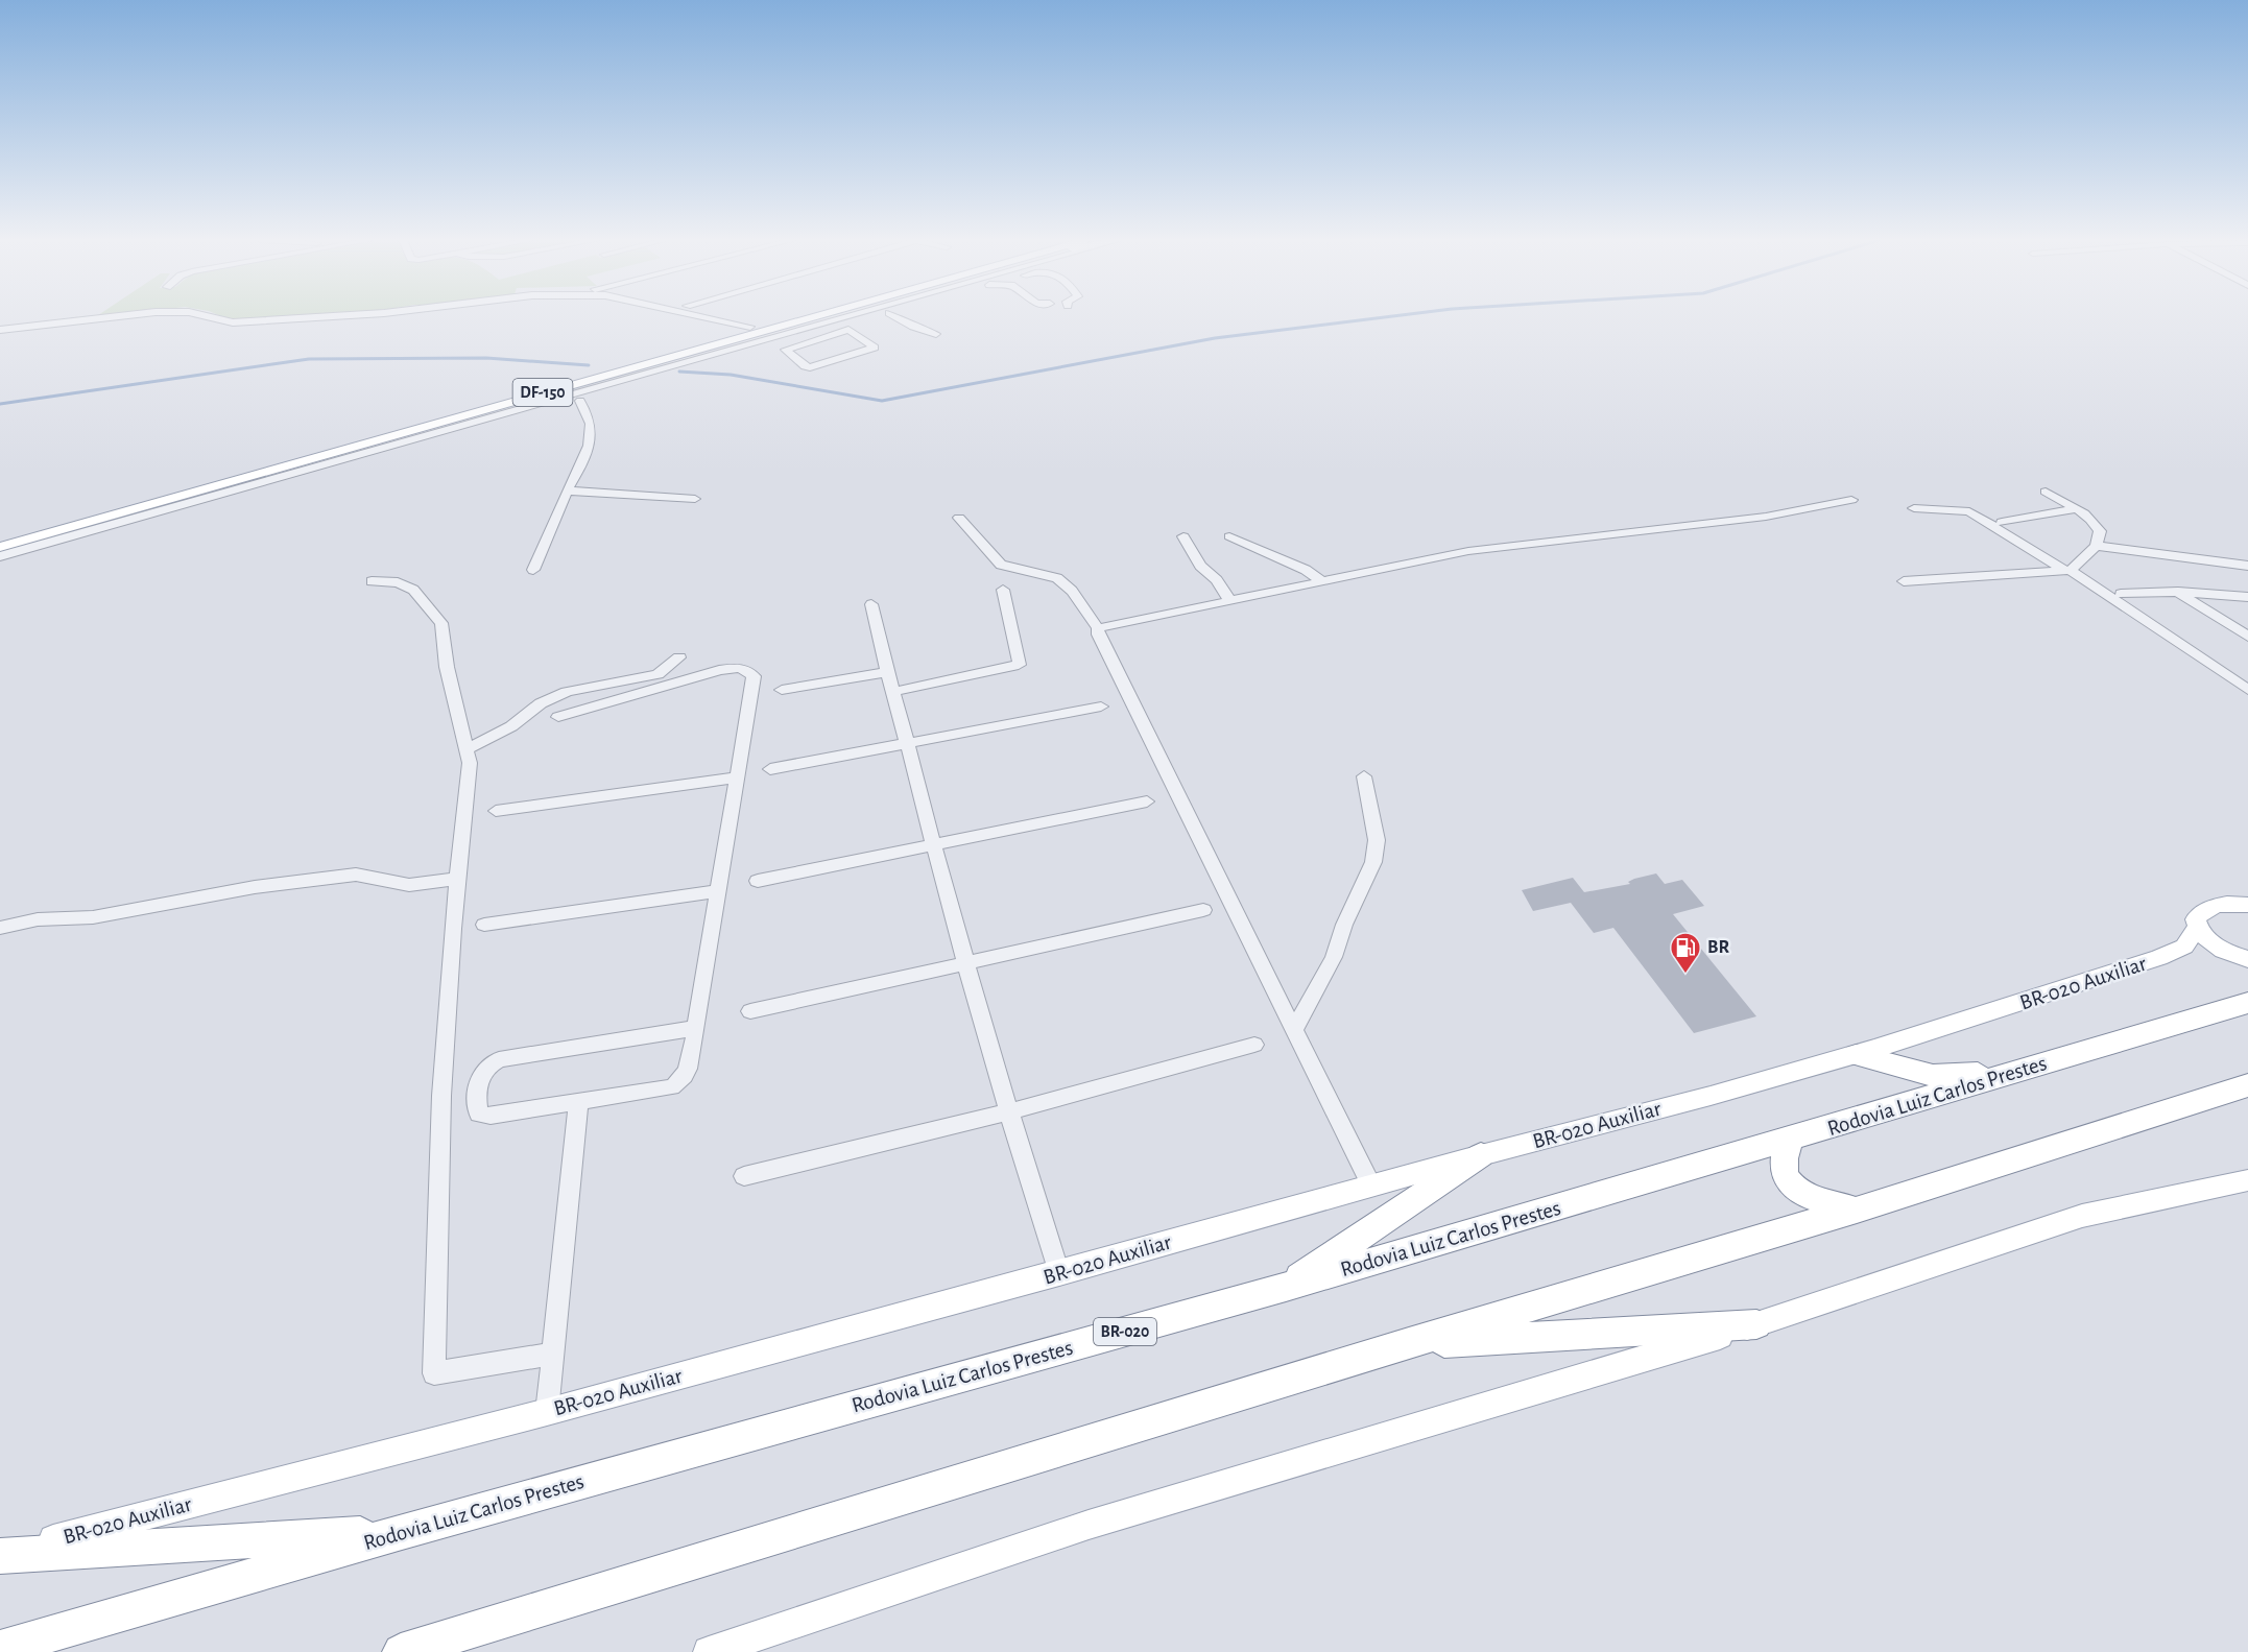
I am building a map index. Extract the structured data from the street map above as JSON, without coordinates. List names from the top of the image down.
{
  "streets": {
    "highway": ["Rodovia Luiz Carlos Prestes", "BR-020"],
    "main road": ["DF-150", "BR-020 Auxiliar"]
  },
  "places": {
    "fuel station": ["BR"]
  }
}
